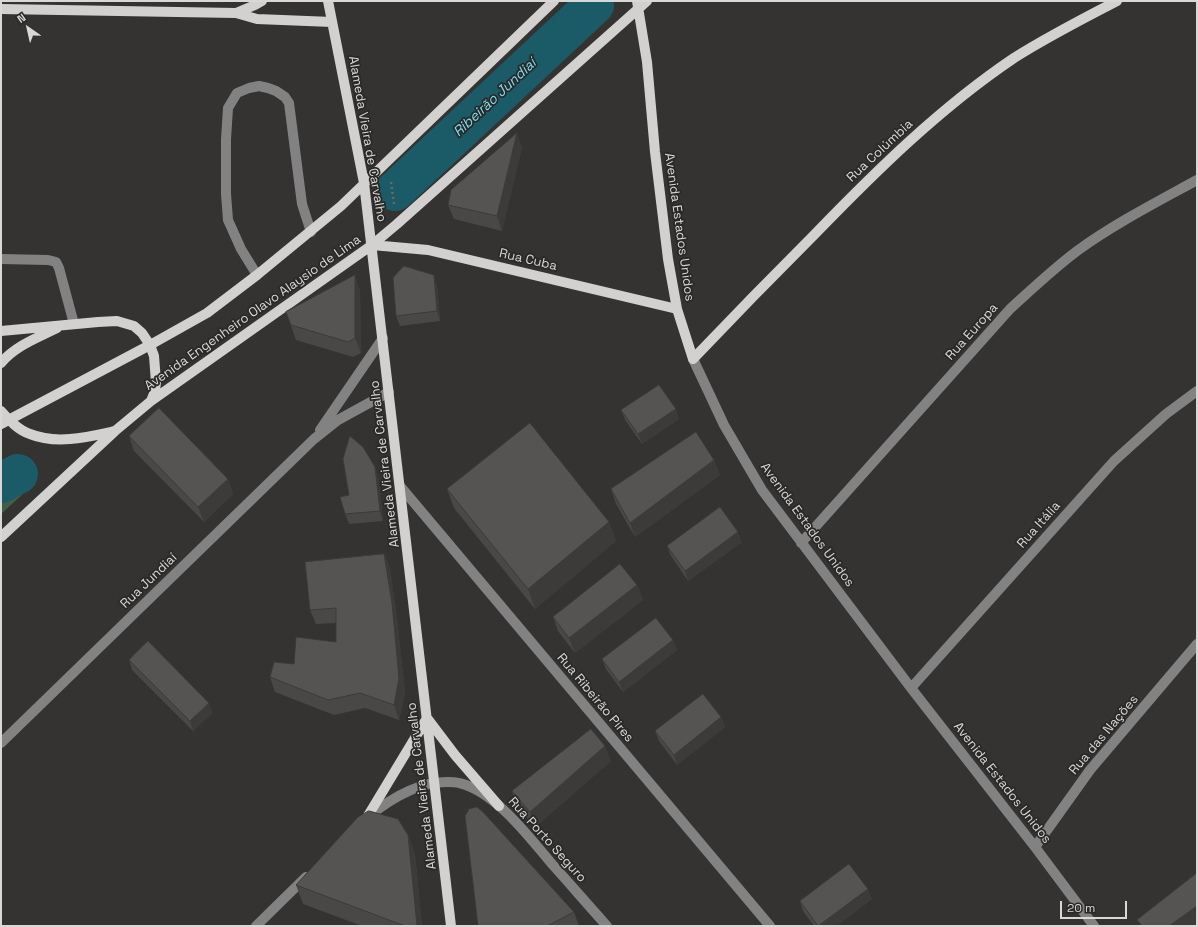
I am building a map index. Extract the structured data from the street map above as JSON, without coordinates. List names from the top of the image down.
{
  "streets": {
    "main road": [
      "Alameda Vieira de Carvalho",
      "Rua Colúmbia",
      "Avenida Estados Unidos",
      "Rua Cuba",
      "Avenida Engenheiro Olavo Alaysio de Lima"
    ],
    "street": [
      "Rua Europa",
      "Rua Itália",
      "Rua Jundiaí",
      "Rua Ribeirão Pires",
      "Rua das Nações",
      "Rua Porto Seguro"
    ]
  },
  "crossings": [
    ["Alameda Vieira de Carvalho", "Rua Cuba"],
    ["Alameda Vieira de Carvalho", "Avenida Engenheiro Olavo Alaysio de Lima"],
    ["Alameda Vieira de Carvalho", "Rua Jundiaí"],
    ["Alameda Vieira de Carvalho", "Rua Ribeirão Pires"],
    ["Alameda Vieira de Carvalho", "Rua Porto Seguro"],
    ["Rua Colúmbia", "Avenida Estados Unidos"],
    ["Avenida Estados Unidos", "Rua Cuba"],
    ["Avenida Estados Unidos", "Avenida Engenheiro Olavo Alaysio de Lima"],
    ["Avenida Estados Unidos", "Rua Europa"],
    ["Avenida Estados Unidos", "Rua Itália"],
    ["Avenida Estados Unidos", "Rua das Nações"],
    ["Rua Cuba", "Avenida Engenheiro Olavo Alaysio de Lima"]
  ],
  "water": ["Ribeirão Jundiaí"],
  "scale_bar": "20 m",
  "north": "top left"
}
